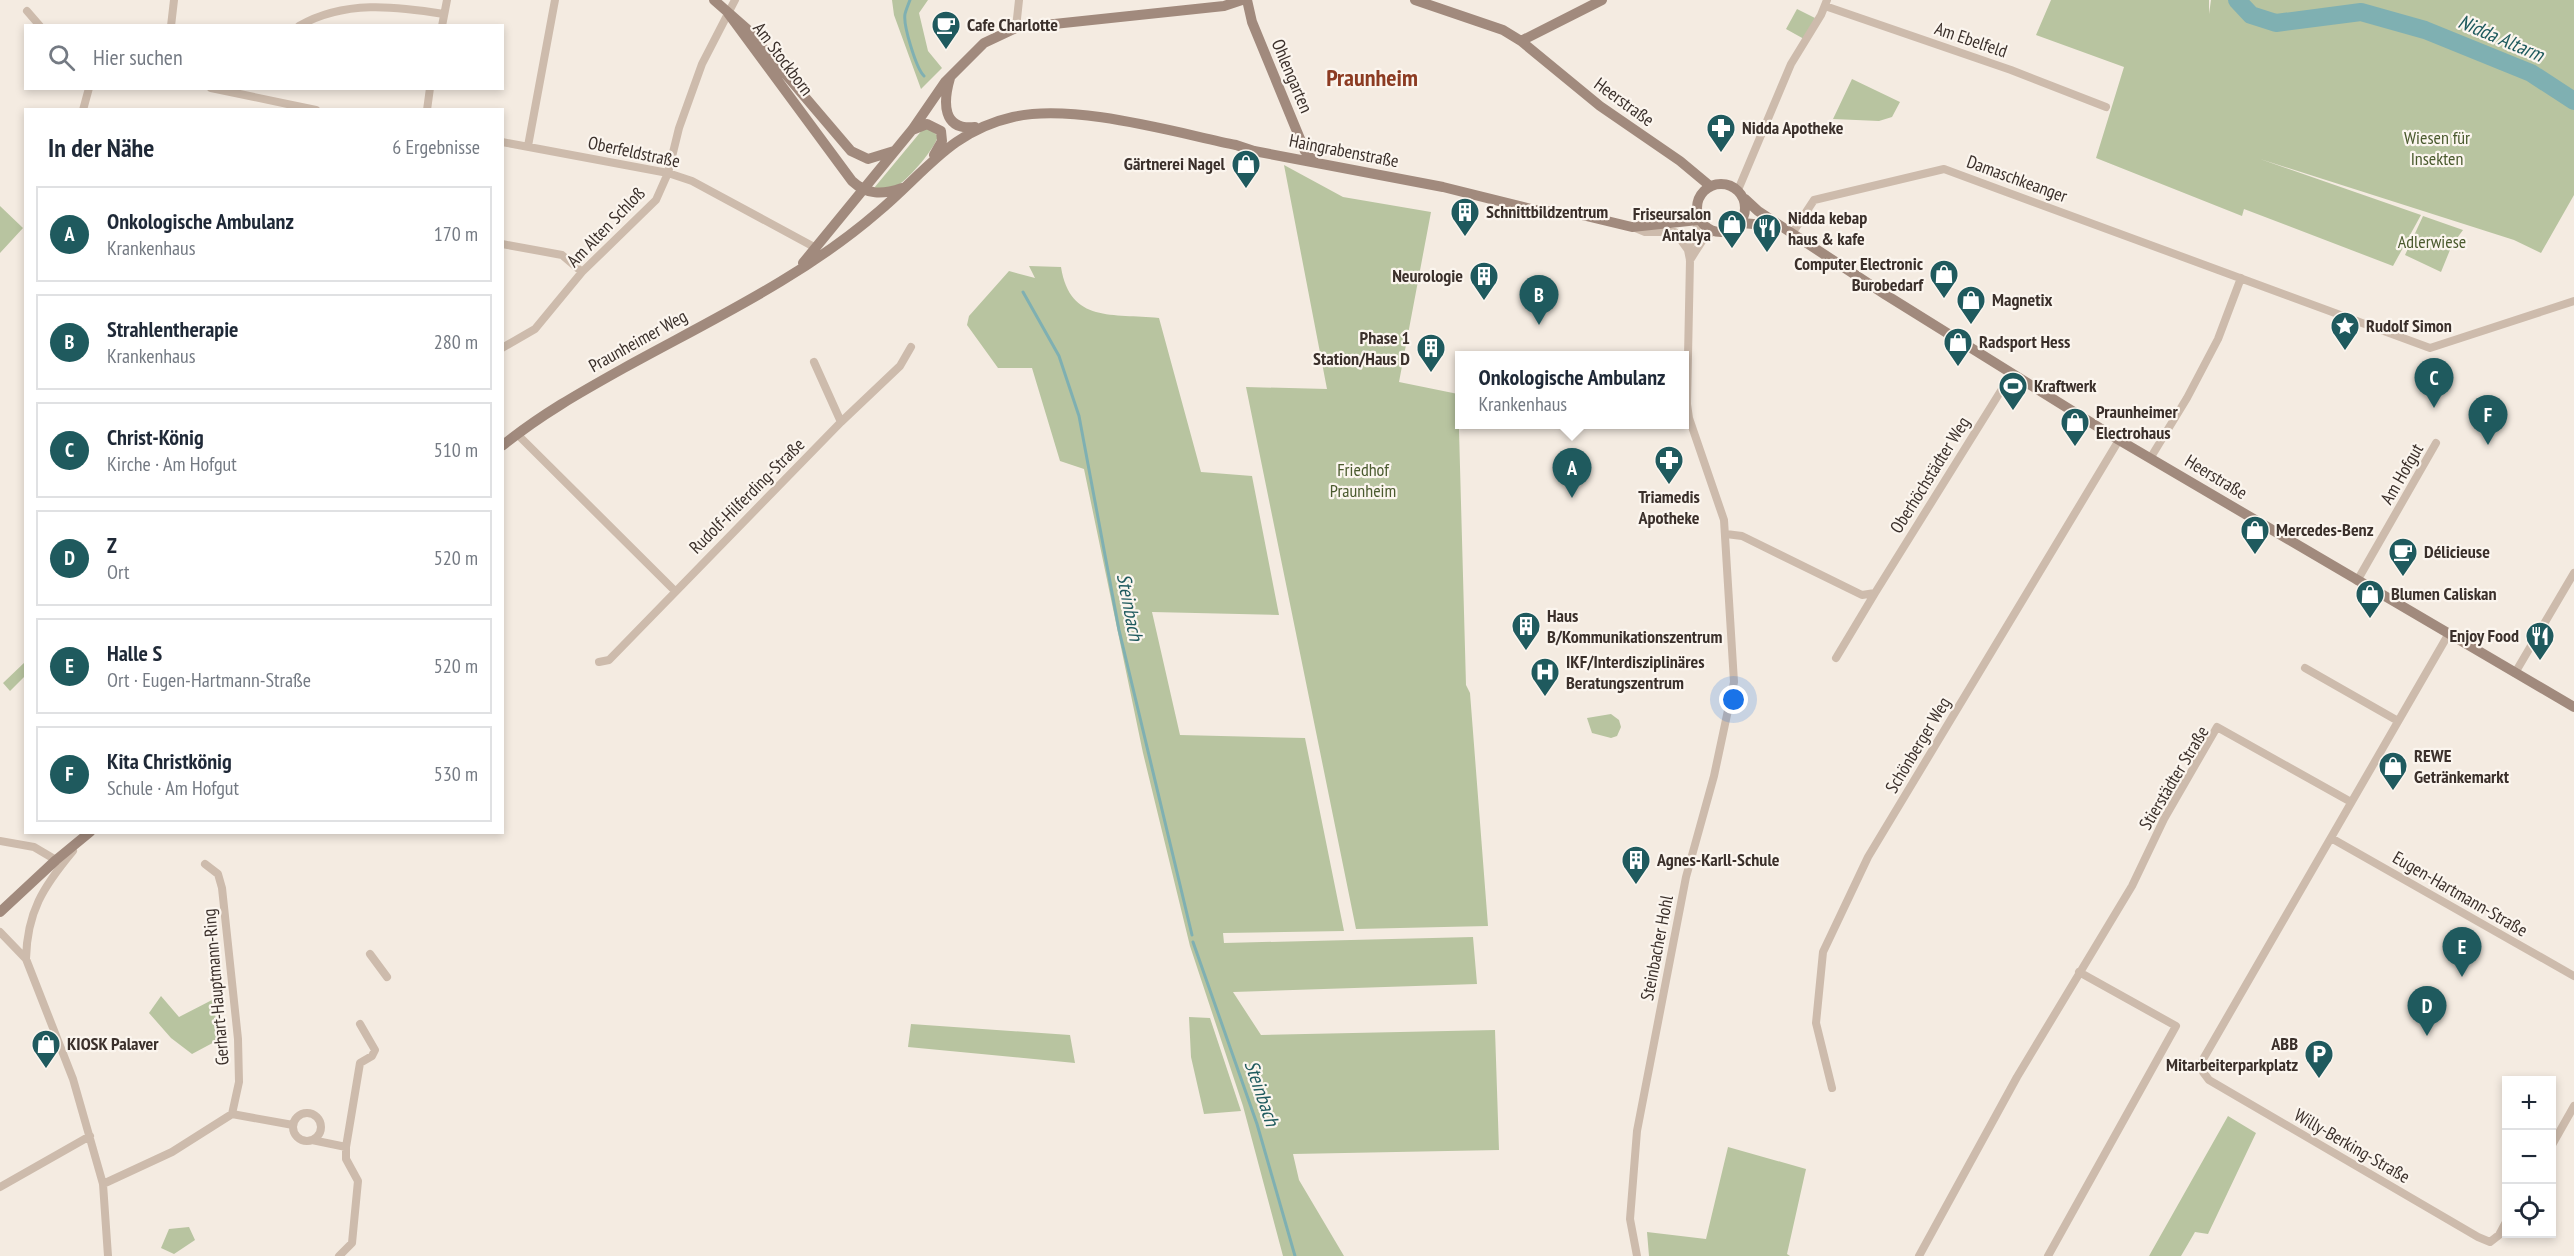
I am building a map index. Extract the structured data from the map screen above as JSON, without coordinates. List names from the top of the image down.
{
  "streets": {
    "main road": [
      "Am Stockborn",
      "Ohlengarten",
      "Heerstraße",
      "Haingrabenstraße",
      "Praunheimer Weg"
    ],
    "street": [
      "Am Ebelfeld",
      "Oberfeldstraße",
      "Damaschkeanger",
      "Am Alten Schloß",
      "Am Hofgut",
      "Oberhöchstädter Weg",
      "Rudolf-Hilferding-Straße",
      "Schönberger Weg",
      "Stierstädter Straße",
      "Eugen-Hartmann-Straße",
      "Steinbacher Hohl",
      "Gerhart-Hauptmann-Ring",
      "Willy-Berking-Straße"
    ]
  },
  "crossings": [
    ["Am Stockborn", "Am Alten Schloß"],
    ["Am Stockborn", "Praunheimer Weg"],
    ["Ohlengarten", "Haingrabenstraße"],
    ["Heerstraße", "Haingrabenstraße"],
    ["Heerstraße", "Damaschkeanger"],
    ["Heerstraße", "Am Hofgut"],
    ["Heerstraße", "Oberhöchstädter Weg"],
    ["Heerstraße", "Schönberger Weg"],
    ["Haingrabenstraße", "Praunheimer Weg"],
    ["Oberfeldstraße", "Am Alten Schloß"],
    ["Oberfeldstraße", "Praunheimer Weg"],
    ["Eugen-Hartmann-Straße", "Willy-Berking-Straße"]
  ],
  "districts": ["Praunheim"],
  "water": ["Nidda Altarm", "Steinbach"],
  "parks": ["Wiesen für Insekten", "Adlerwiese", "Friedhof Praunheim"],
  "places": {
    "cafe": ["Cafe Charlotte", "Délicieuse"],
    "pharmacy": ["Nidda Apotheke", "Triamedis Apotheke"],
    "shop": [
      "Gärtnerei Nagel",
      "Friseursalon Antalya",
      "Computer Electronic Burobedarf",
      "Magnetix",
      "Radsport Hess",
      "Praunheimer Electrohaus",
      "Mercedes-Benz",
      "Blumen Caliskan",
      "REWE Getränkemarkt",
      "KIOSK Palaver"
    ],
    "building": [
      "Schnittbildzentrum",
      "Neurologie",
      "Phase 1 Station/Haus D",
      "Haus B/Kommunikationszentrum",
      "Agnes-Karll-Schule"
    ],
    "restaurant": ["Nidda kebap haus & kafe", "Enjoy Food"],
    "place": ["Rudolf Simon"],
    "sports": ["Kraftwerk"],
    "hospital": ["IKF/Interdisziplinäres Beratungszentrum"],
    "parking": ["ABB Mitarbeiterparkplatz"]
  },
  "page": {
    "search": "Hier suchen",
    "heading": ["In der Nähe", "6 Ergebnisse"],
    "list": [
      {
        "mark": "A",
        "name": "Onkologische Ambulanz",
        "note": "Krankenhaus",
        "value": "170 m"
      },
      {
        "mark": "B",
        "name": "Strahlentherapie",
        "note": "Krankenhaus",
        "value": "280 m"
      },
      {
        "mark": "C",
        "name": "Christ-König",
        "note": "Kirche · Am Hofgut",
        "value": "510 m"
      },
      {
        "mark": "D",
        "name": "Z",
        "note": "Ort",
        "value": "520 m"
      },
      {
        "mark": "E",
        "name": "Halle S",
        "note": "Ort · Eugen-Hartmann-Straße",
        "value": "520 m"
      },
      {
        "mark": "F",
        "name": "Kita Christkönig",
        "note": "Schule · Am Hofgut",
        "value": "530 m"
      }
    ],
    "pins": [
      "B",
      "C",
      "F",
      "A",
      "E",
      "D"
    ],
    "popup": ["Onkologische Ambulanz", "Krankenhaus"],
    "map_buttons": ["+", "−"]
  }
}
